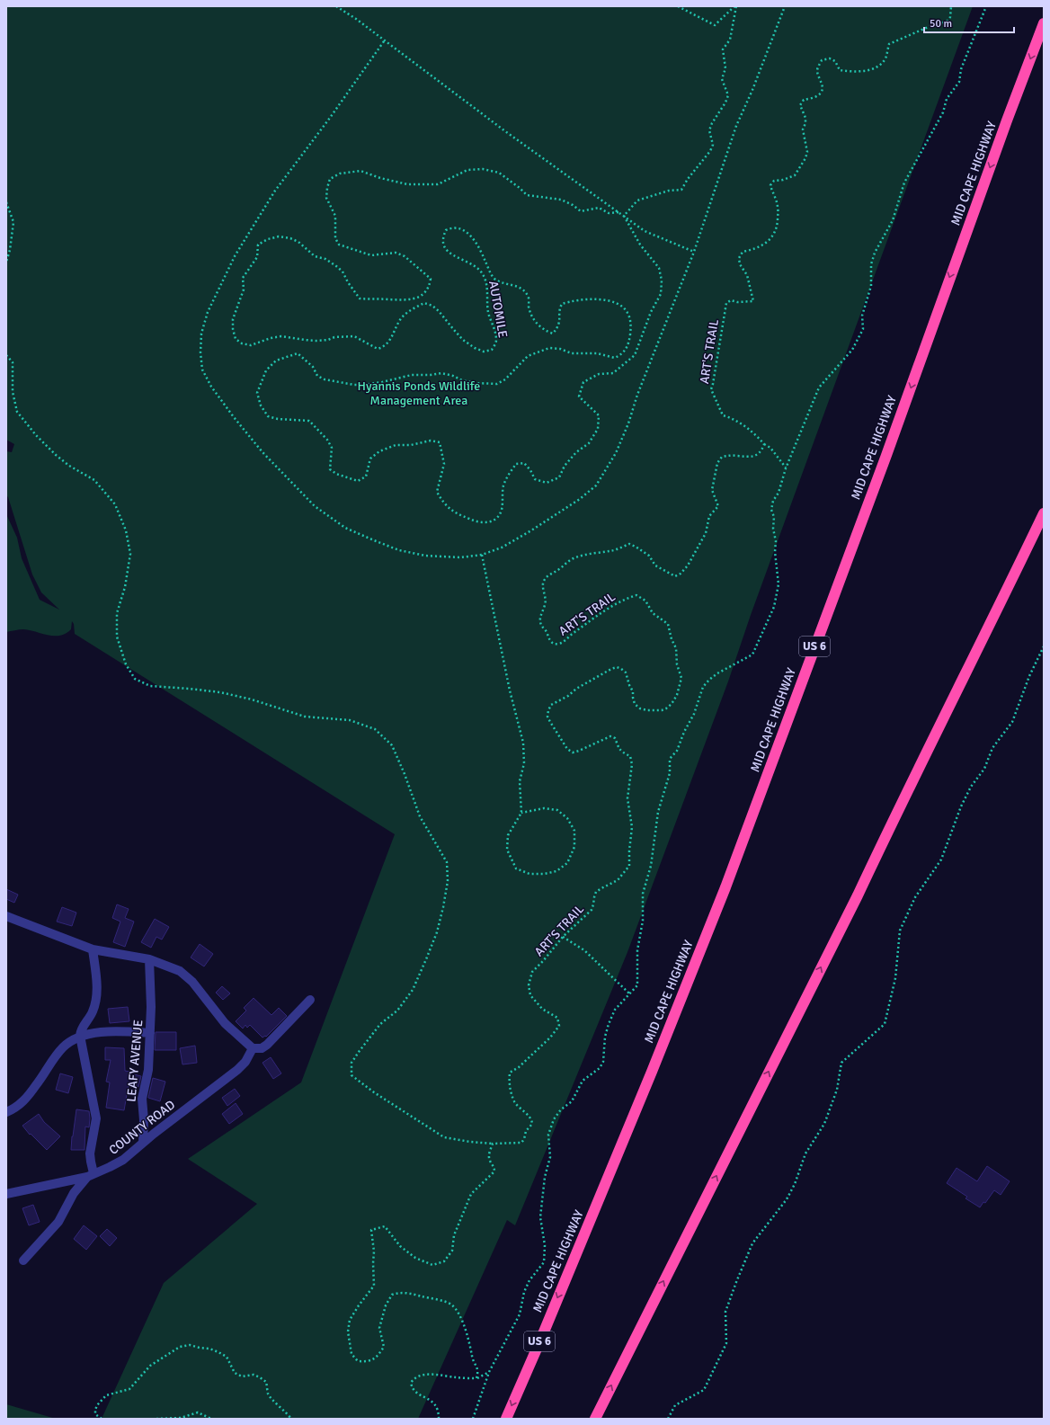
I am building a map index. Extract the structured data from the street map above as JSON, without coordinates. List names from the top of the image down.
{
  "streets": {
    "highway": ["MID CAPE HIGHWAY", "US 6"],
    "street": ["LEAFY AVENUE", "COUNTY ROAD"],
    "path": ["AUTOMILE", "ART'S TRAIL"]
  },
  "crossings": [
    ["LEAFY AVENUE", "COUNTY ROAD"]
  ],
  "one_way": ["MID CAPE HIGHWAY"],
  "parks": ["Hyannis Ponds Wildlife Management Area"],
  "scale_bar": "50 m"
}
